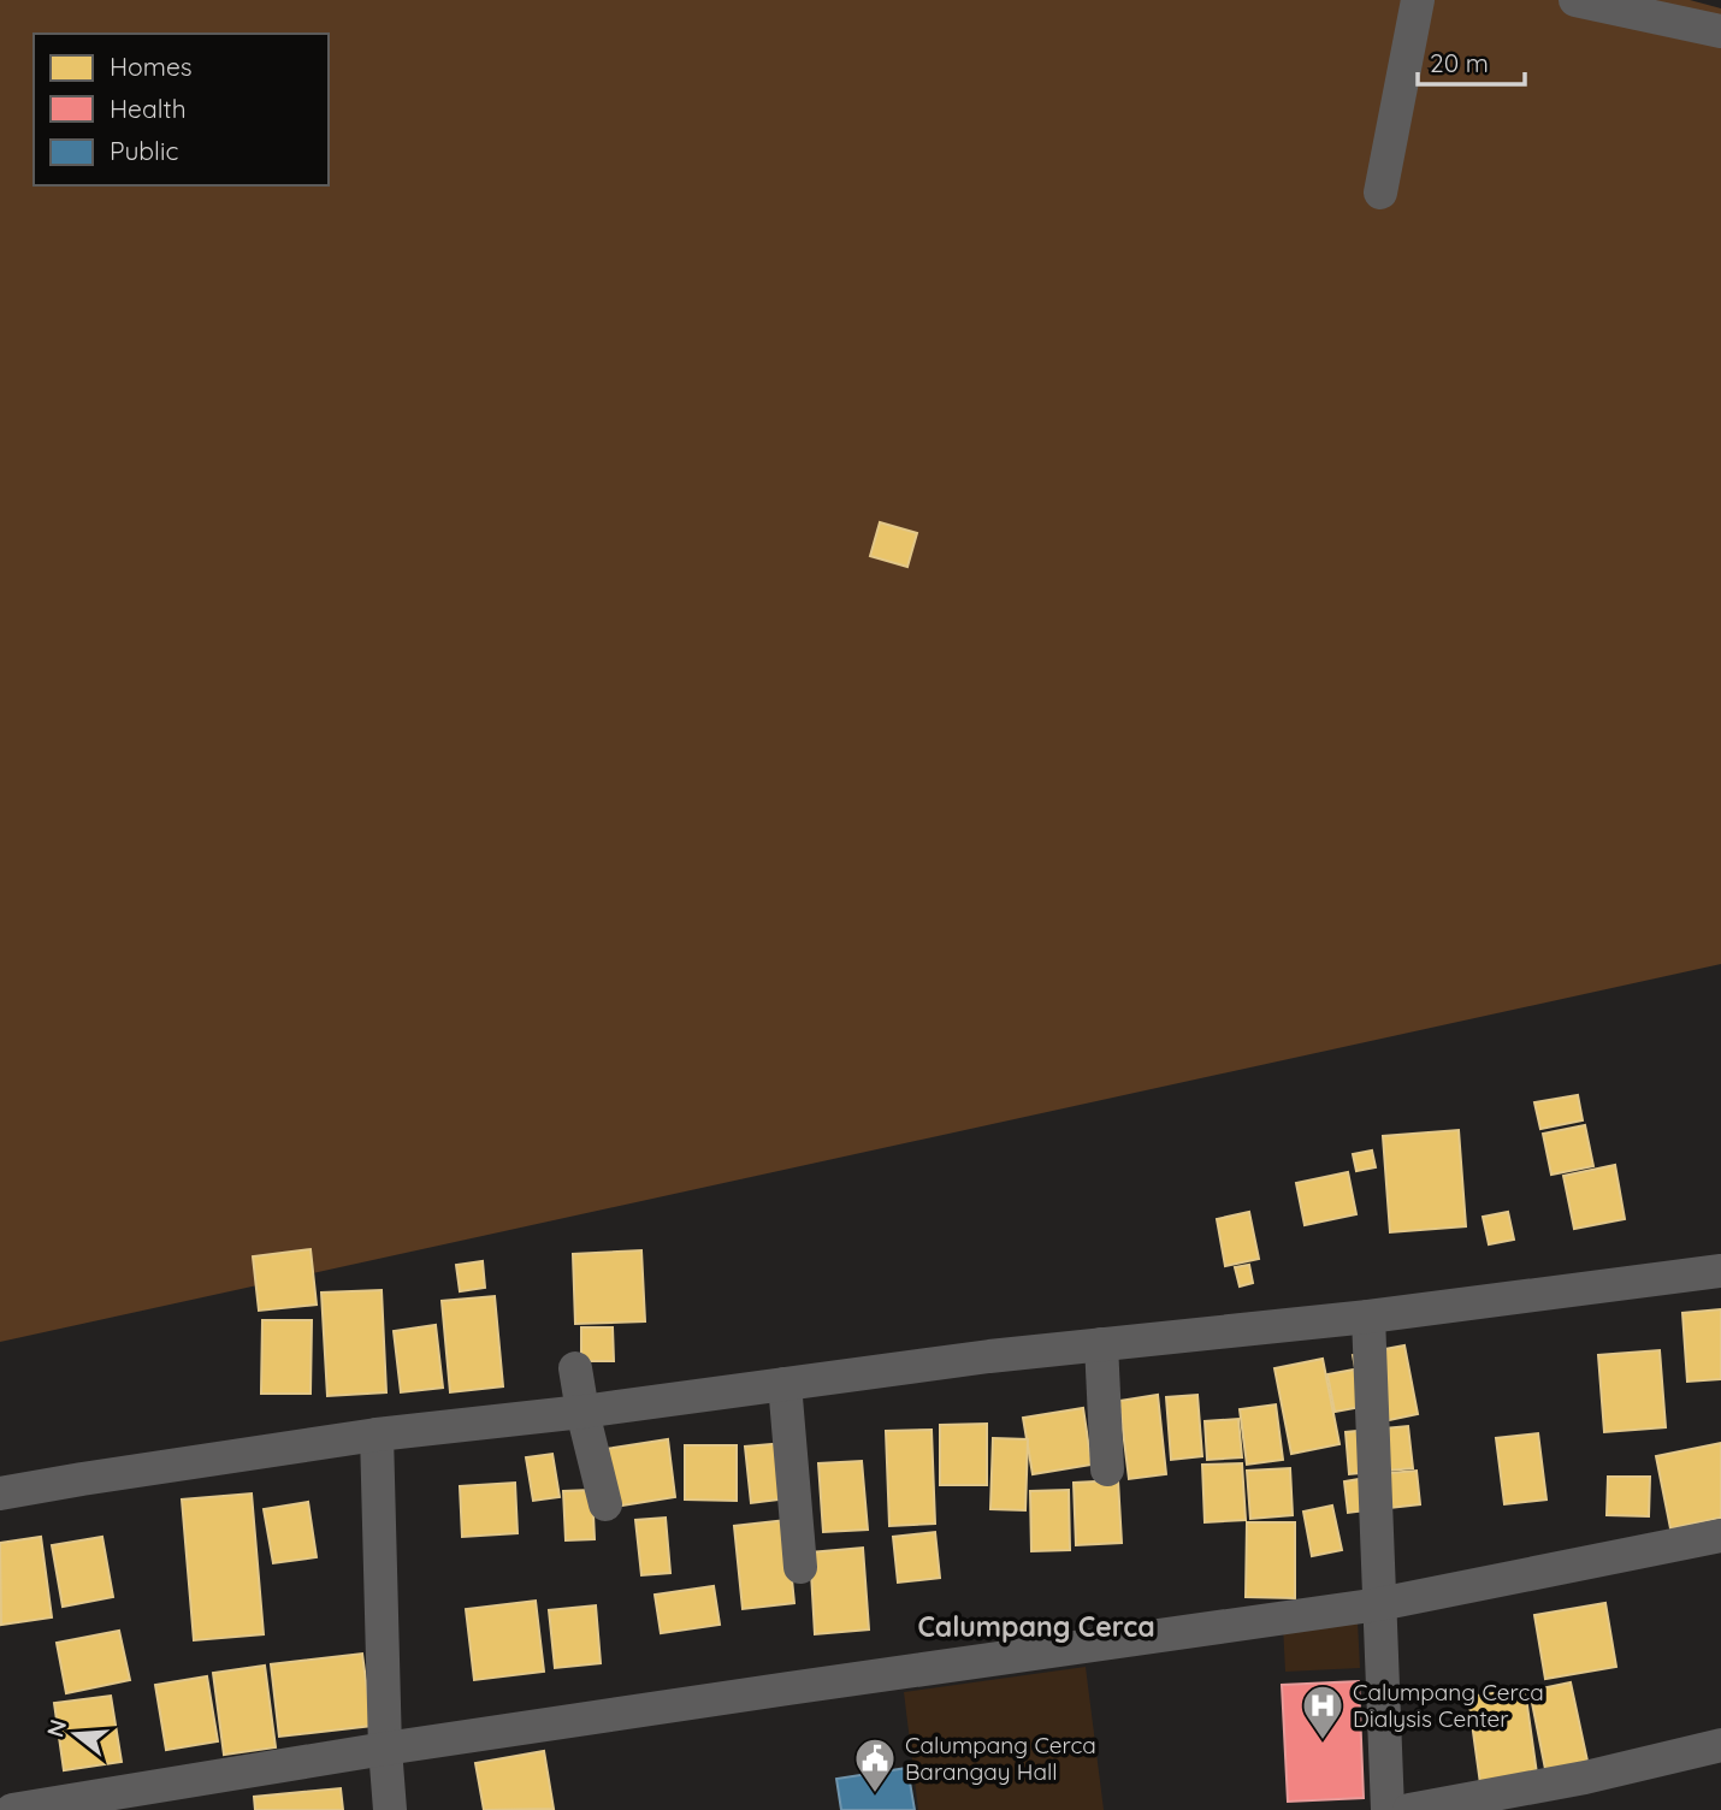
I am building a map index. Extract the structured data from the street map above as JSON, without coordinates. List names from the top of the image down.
{
  "districts": ["Calumpang Cerca"],
  "places": {
    "hospital": ["Calumpang Cerca Dialysis Center"],
    "public building": ["Calumpang Cerca Barangay Hall"]
  },
  "legend": ["Homes", "Health", "Public"],
  "scale_bar": "20 m",
  "north": "left"
}
